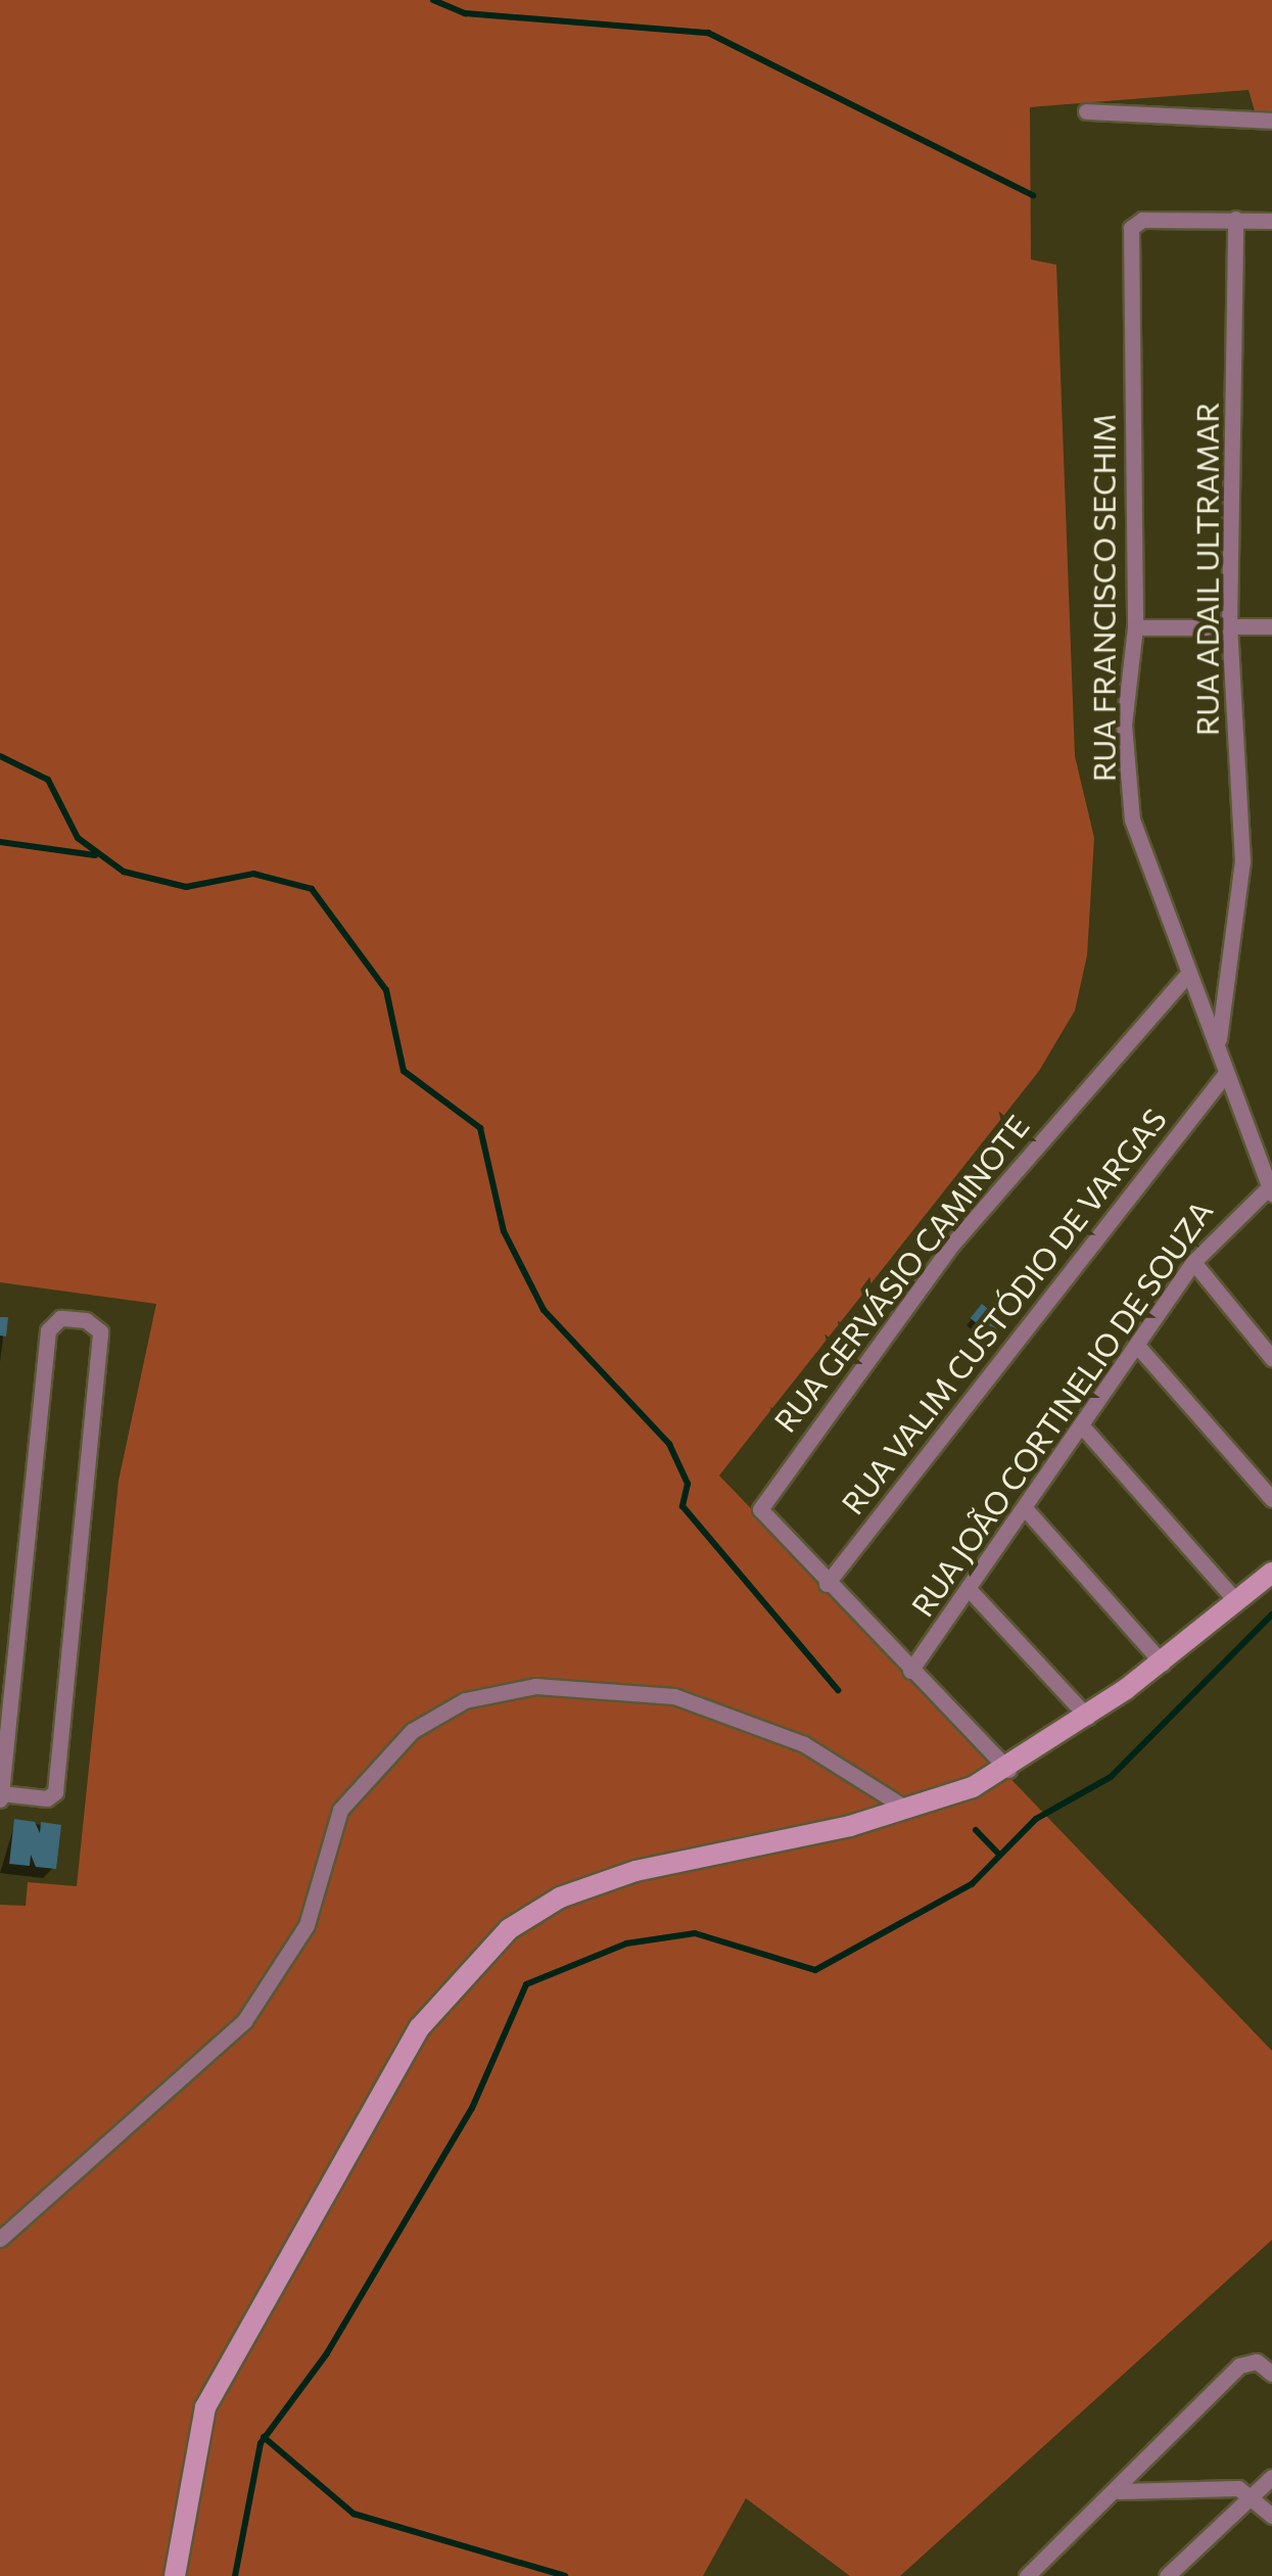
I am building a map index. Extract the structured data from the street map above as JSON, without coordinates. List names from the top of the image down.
{
  "streets": {
    "street": [
      "RUA ADAIL ULTRAMAR",
      "RUA FRANCISCO SECHIM",
      "RUA GERVÁSIO CAMINOTE",
      "RUA VALIM CUSTÓDIO DE VARGAS",
      "RUA JOÃO CORTINELIO DE SOUZA"
    ]
  },
  "crossings": [
    ["RUA ADAIL ULTRAMAR", "RUA FRANCISCO SECHIM"],
    ["RUA FRANCISCO SECHIM", "RUA GERVÁSIO CAMINOTE"],
    ["RUA GERVÁSIO CAMINOTE", "RUA VALIM CUSTÓDIO DE VARGAS"]
  ]
}
